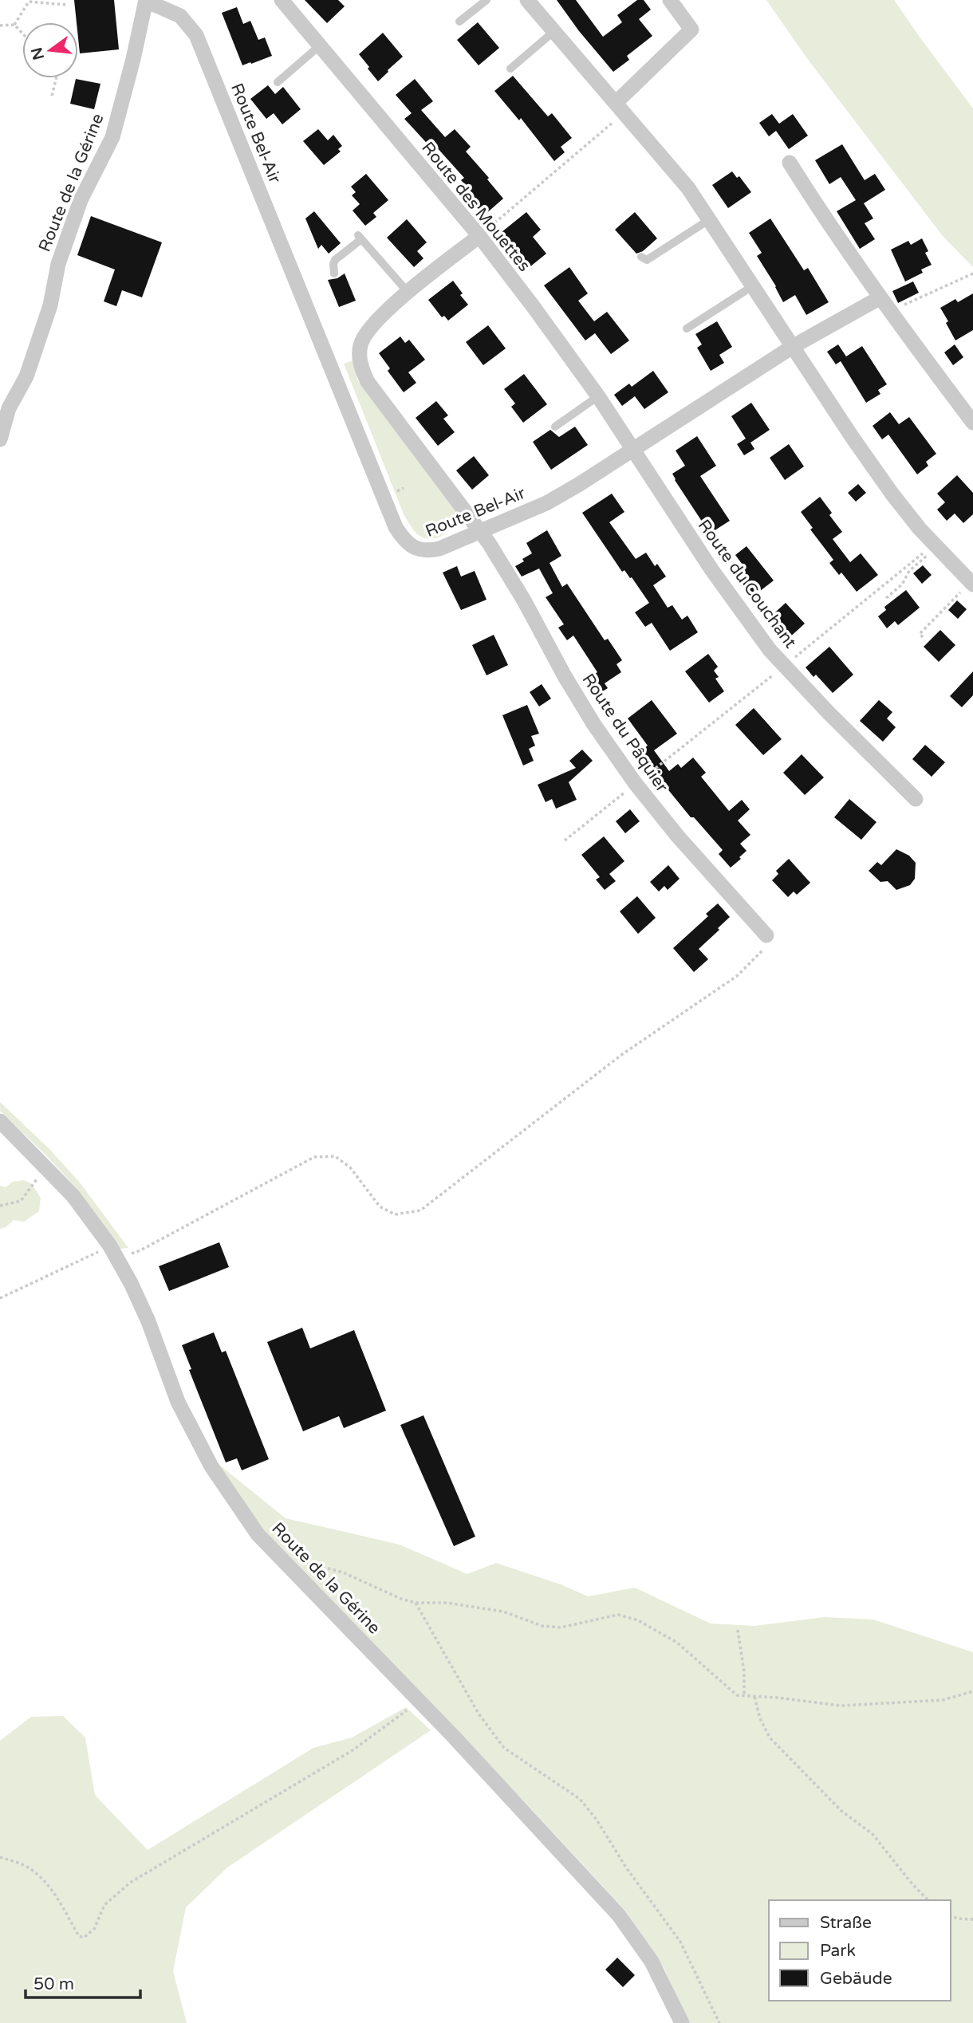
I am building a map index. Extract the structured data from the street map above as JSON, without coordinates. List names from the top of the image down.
{
  "streets": {
    "street": [
      "Route Bel-Air",
      "Route de la Gérine",
      "Route des Mouettes",
      "Route du Couchant",
      "Route du Pâquier"
    ]
  },
  "crossings": [
    ["Route Bel-Air", "Route de la Gérine"],
    ["Route Bel-Air", "Route des Mouettes"],
    ["Route Bel-Air", "Route du Couchant"],
    ["Route Bel-Air", "Route du Pâquier"],
    ["Route des Mouettes", "Route du Couchant"],
    ["Route des Mouettes", "Route du Pâquier"]
  ],
  "legend": ["Straße", "Park", "Gebäude"],
  "scale_bar": "50 m",
  "north": "left"
}
